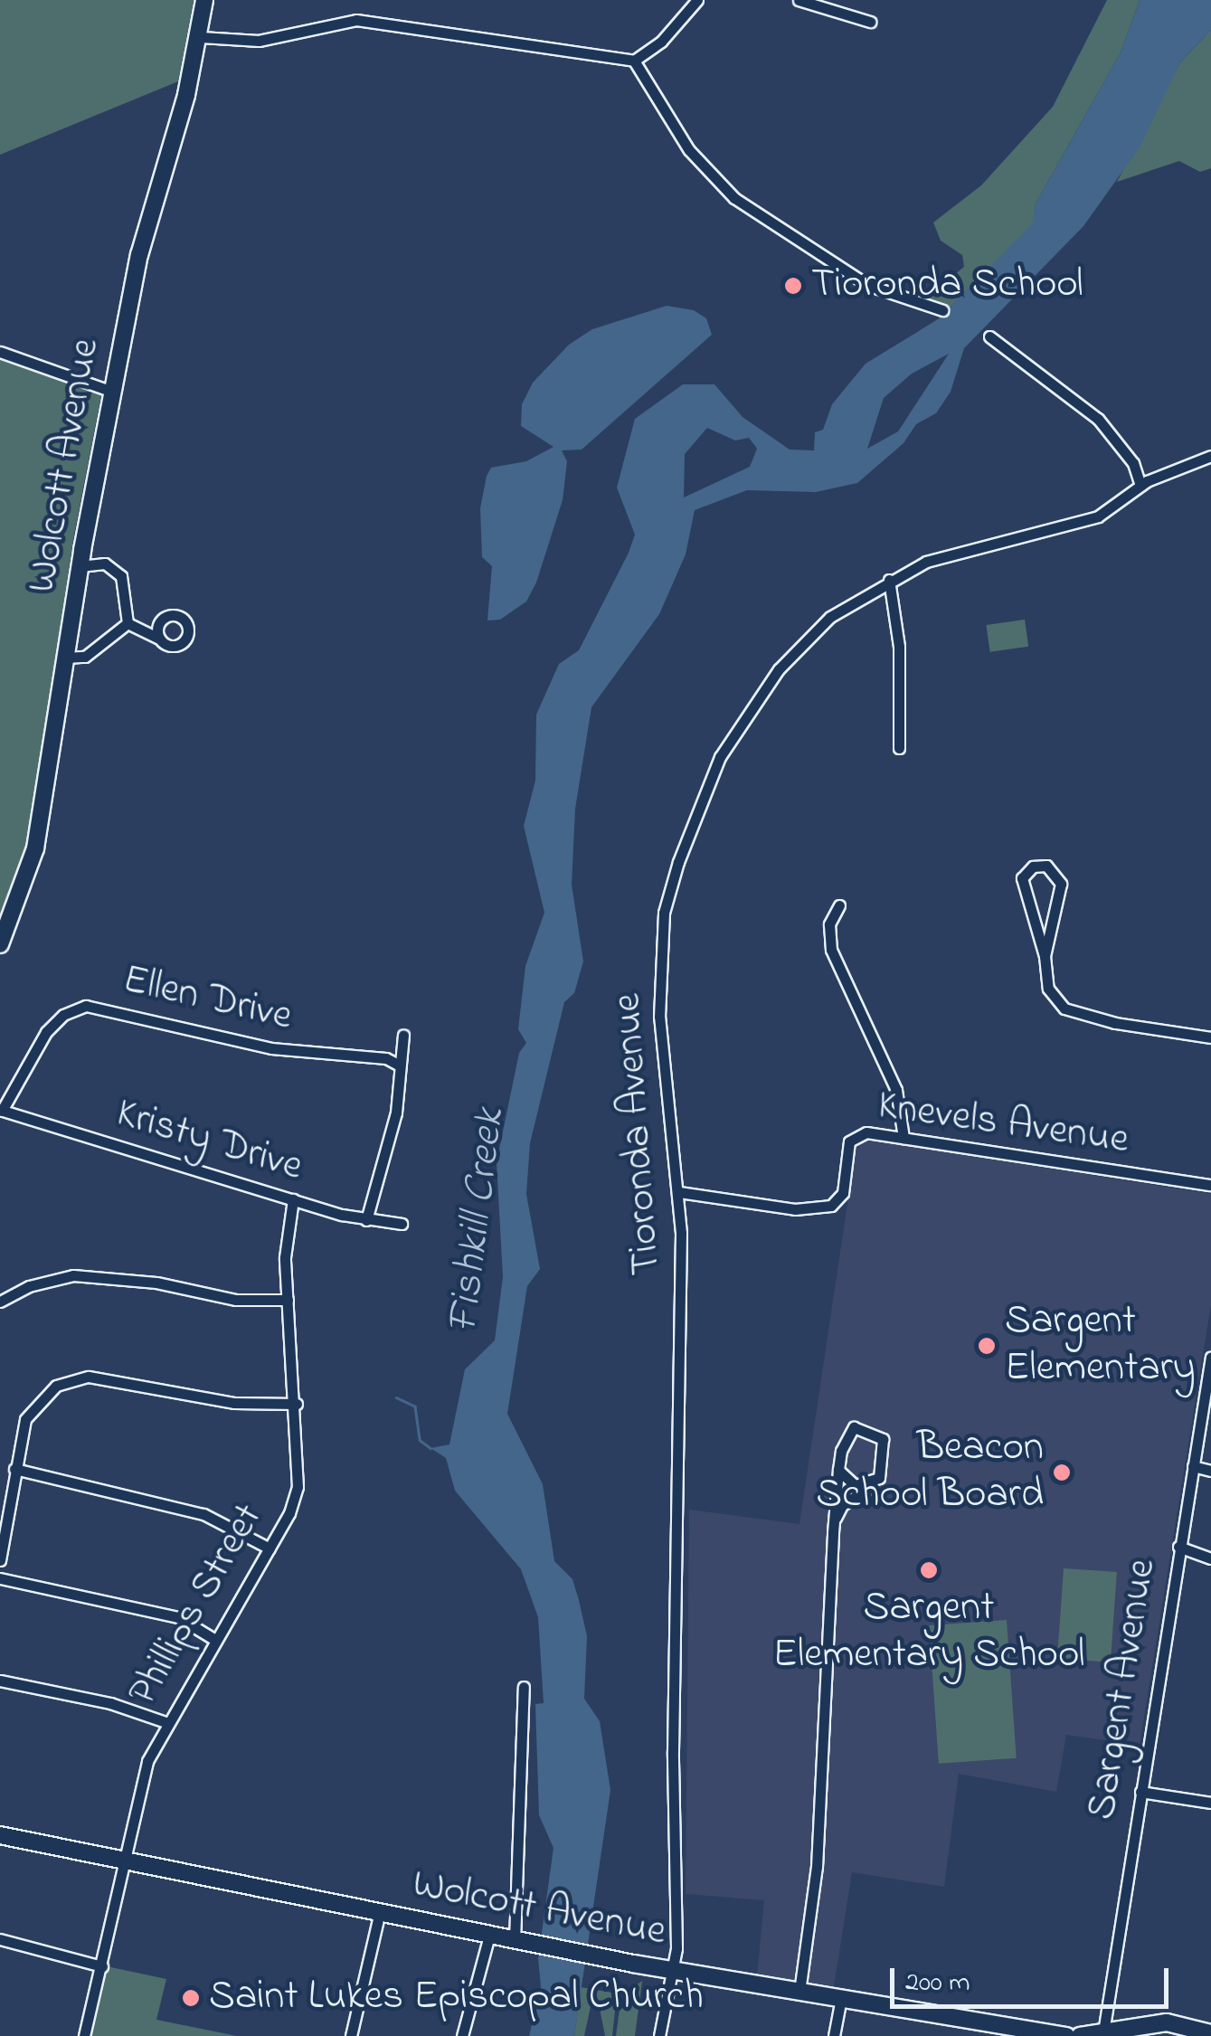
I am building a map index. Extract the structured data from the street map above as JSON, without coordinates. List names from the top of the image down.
{
  "streets": {
    "main road": ["Wolcott Avenue"],
    "street": [
      "Ellen Drive",
      "Knevels Avenue",
      "Tioronda Avenue",
      "Kristy Drive",
      "Phillips Street",
      "Sargent Avenue"
    ]
  },
  "crossings": [
    ["Wolcott Avenue", "Tioronda Avenue"],
    ["Wolcott Avenue", "Phillips Street"],
    ["Ellen Drive", "Kristy Drive"],
    ["Knevels Avenue", "Tioronda Avenue"],
    ["Kristy Drive", "Phillips Street"]
  ],
  "water": ["Fishkill Creek"],
  "places": [
    "Tioronda School",
    "Sargent Elementary",
    "Beacon School Board",
    "Sargent Elementary School",
    "Saint Lukes Episcopal Church"
  ],
  "scale_bar": "200 m"
}
